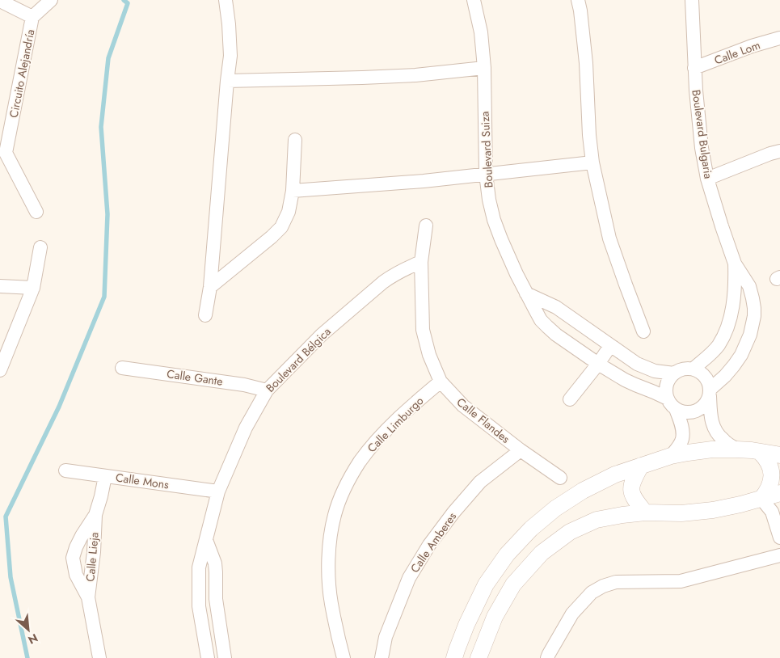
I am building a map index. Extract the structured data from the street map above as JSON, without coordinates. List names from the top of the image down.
{
  "streets": {
    "street": [
      "Calle Lom",
      "Circuito Alejandría",
      "Boulevard Bulgaria",
      "Boulevard Suiza",
      "Boulevard Bélgica",
      "Calle Gante",
      "Calle Flandes",
      "Calle Limburgo",
      "Calle Mons",
      "Calle Amberes",
      "Calle Lieja"
    ]
  },
  "crossings": [
    ["Calle Lom", "Boulevard Bulgaria"],
    ["Boulevard Bulgaria", "Boulevard Suiza"],
    ["Boulevard Bélgica", "Calle Gante"],
    ["Boulevard Bélgica", "Calle Flandes"],
    ["Boulevard Bélgica", "Calle Mons"],
    ["Calle Flandes", "Calle Limburgo"],
    ["Calle Flandes", "Calle Amberes"],
    ["Calle Mons", "Calle Lieja"]
  ],
  "north": "bottom right"
}
